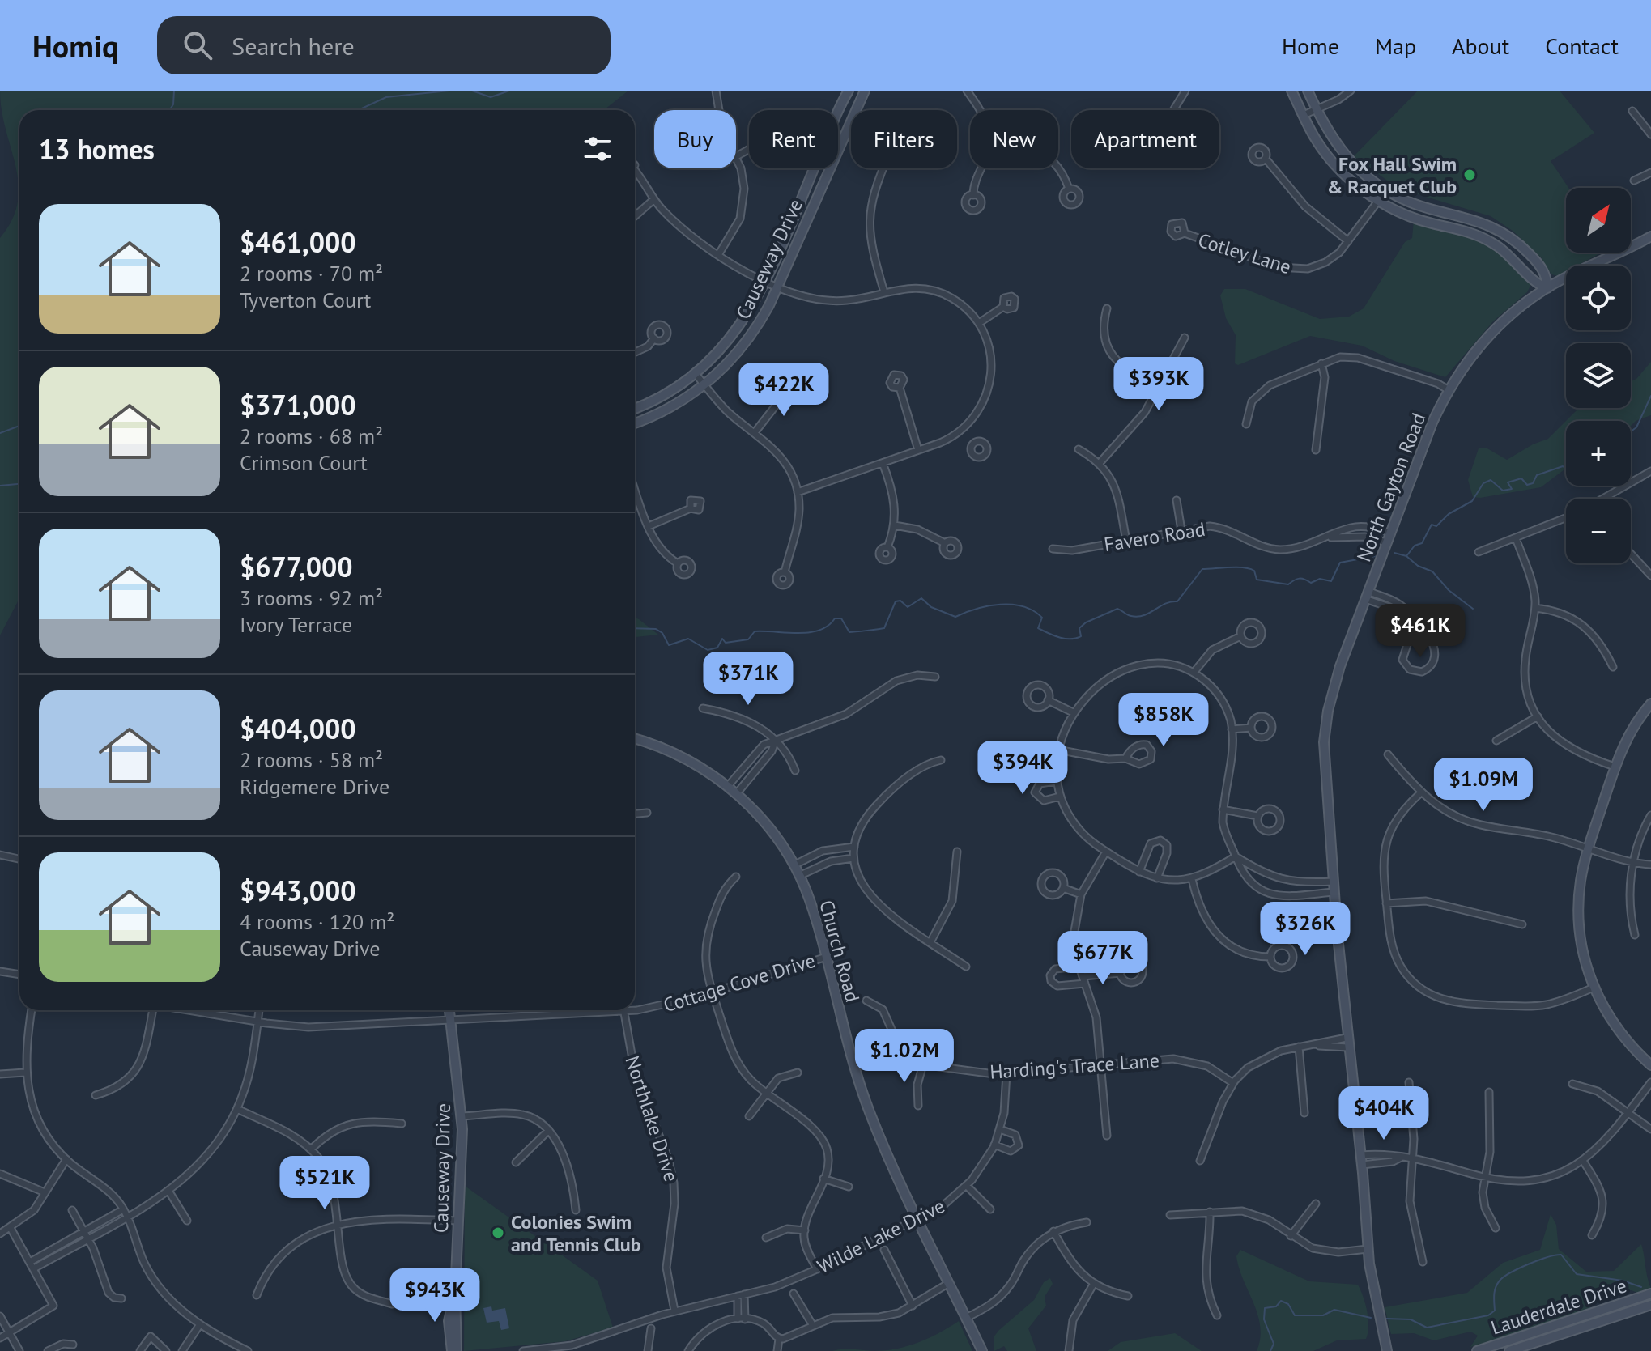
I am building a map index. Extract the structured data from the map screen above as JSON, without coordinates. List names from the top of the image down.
{
  "streets": {
    "street": [
      "Cotley Lane",
      "Causeway Drive",
      "North Gayton Road",
      "Favero Road",
      "Church Road",
      "Cottage Cove Drive",
      "Harding's Trace Lane",
      "Northlake Drive",
      "Wilde Lake Drive",
      "Lauderdale Drive"
    ]
  },
  "crossings": [
    ["Causeway Drive", "Cottage Cove Drive"],
    ["North Gayton Road", "Favero Road"],
    ["Church Road", "Cottage Cove Drive"],
    ["Church Road", "Wilde Lake Drive"],
    ["Cottage Cove Drive", "Northlake Drive"],
    ["Harding's Trace Lane", "Wilde Lake Drive"],
    ["Northlake Drive", "Wilde Lake Drive"]
  ],
  "places": ["Fox Hall Swim & Racquet Club", "Colonies Swim and Tennis Club"],
  "north": "top right",
  "page": {
    "header": "Homiq",
    "search": "Search here",
    "nav": [
      "Home",
      "Map",
      "About",
      "Contact"
    ],
    "chip": [
      "Buy",
      "Rent",
      "Filters",
      "New",
      "Apartment"
    ],
    "heading": "13 homes",
    "map_buttons": ["+", "−"],
    "list": [
      {
        "name": "$461,000",
        "note": "2 rooms · 70 m² · Tyverton Court"
      },
      {
        "name": "$371,000",
        "note": "2 rooms · 68 m² · Crimson Court"
      },
      {
        "name": "$677,000",
        "note": "3 rooms · 92 m² · Ivory Terrace"
      },
      {
        "name": "$404,000",
        "note": "2 rooms · 58 m² · Ridgemere Drive"
      },
      {
        "name": "$943,000",
        "note": "4 rooms · 120 m² · Causeway Drive"
      }
    ],
    "price": [
      "$393K",
      "$422K",
      "$461K",
      "$371K",
      "$858K",
      "$394K",
      "$1.09M",
      "$326K",
      "$677K",
      "$1.02M",
      "$404K",
      "$521K",
      "$943K"
    ]
  }
}
